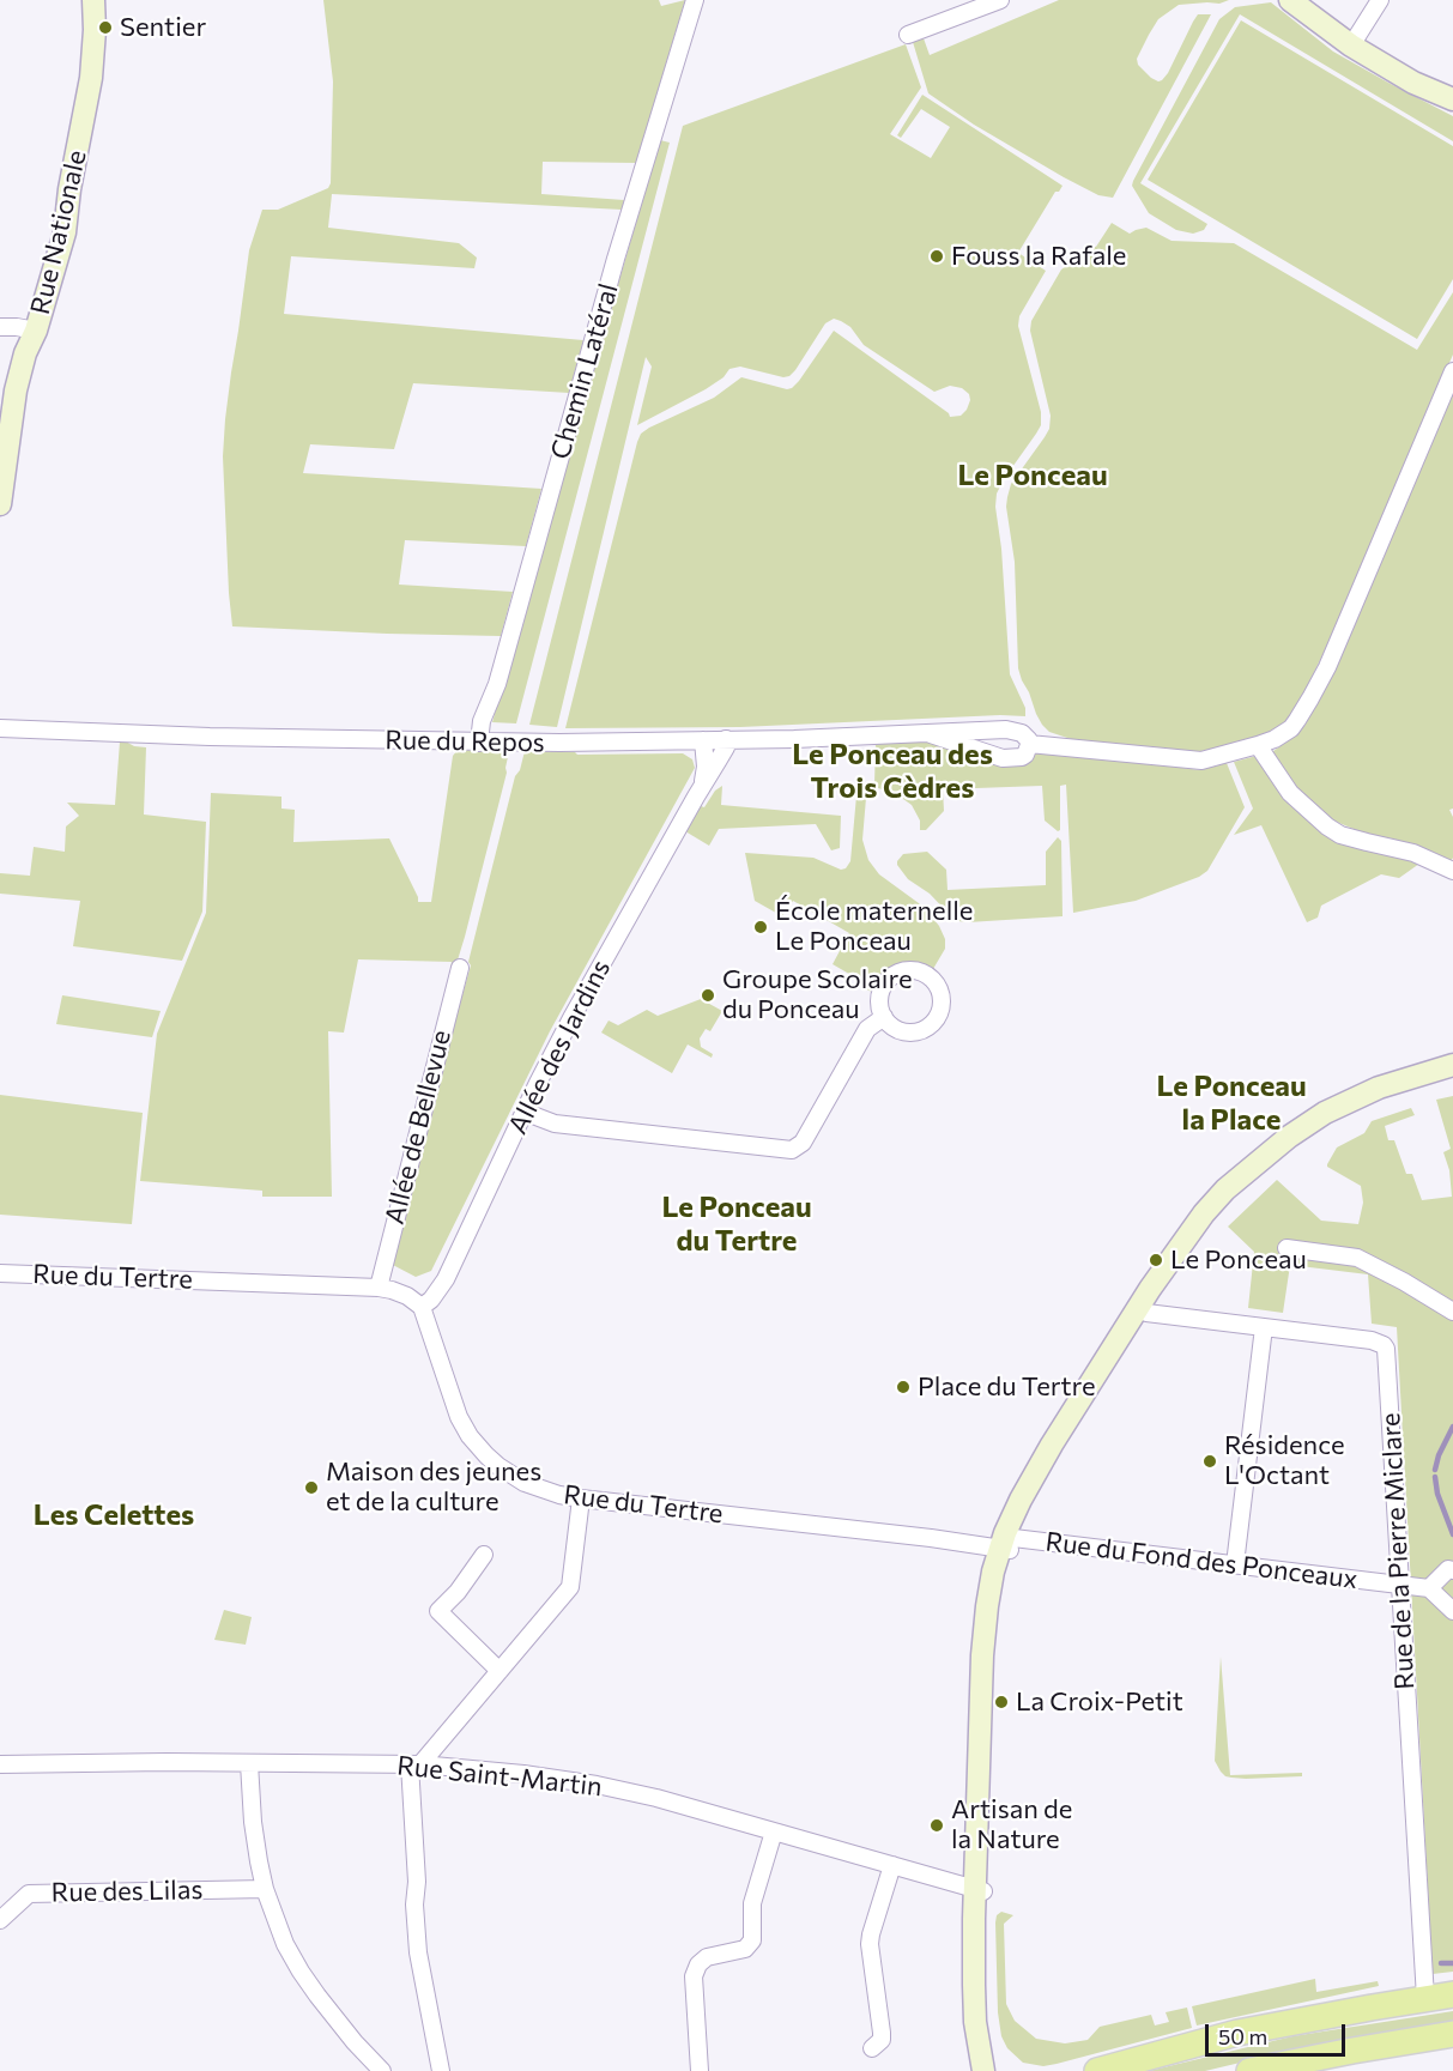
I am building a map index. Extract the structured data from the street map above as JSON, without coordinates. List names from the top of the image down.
{
  "streets": {
    "street": [
      "Rue Nationale",
      "Chemin Latéral",
      "Rue du Repos",
      "Allée des Jardins",
      "Allée de Bellevue",
      "Rue du Tertre",
      "Rue de la Pierre Miclare",
      "Rue du Fond des Ponceaux",
      "Rue Saint-Martin",
      "Rue des Lilas"
    ]
  },
  "crossings": [
    ["Chemin Latéral", "Rue du Repos"],
    ["Rue du Repos", "Allée des Jardins"],
    ["Allée des Jardins", "Rue du Tertre"],
    ["Allée de Bellevue", "Rue du Tertre"],
    ["Rue du Tertre", "Rue du Fond des Ponceaux"],
    ["Rue de la Pierre Miclare", "Rue du Fond des Ponceaux"]
  ],
  "districts": [
    "Le Ponceau",
    "Le Ponceau des Trois Cèdres",
    "Le Ponceau la Place",
    "Le Ponceau du Tertre",
    "Les Celettes"
  ],
  "places": [
    "Sentier",
    "Fouss la Rafale",
    "École maternelle Le Ponceau",
    "Groupe Scolaire du Ponceau",
    "Le Ponceau",
    "Place du Tertre",
    "Résidence L'Octant",
    "Maison des jeunes et de la culture",
    "La Croix-Petit",
    "Artisan de la Nature"
  ],
  "scale_bar": "50 m"
}
